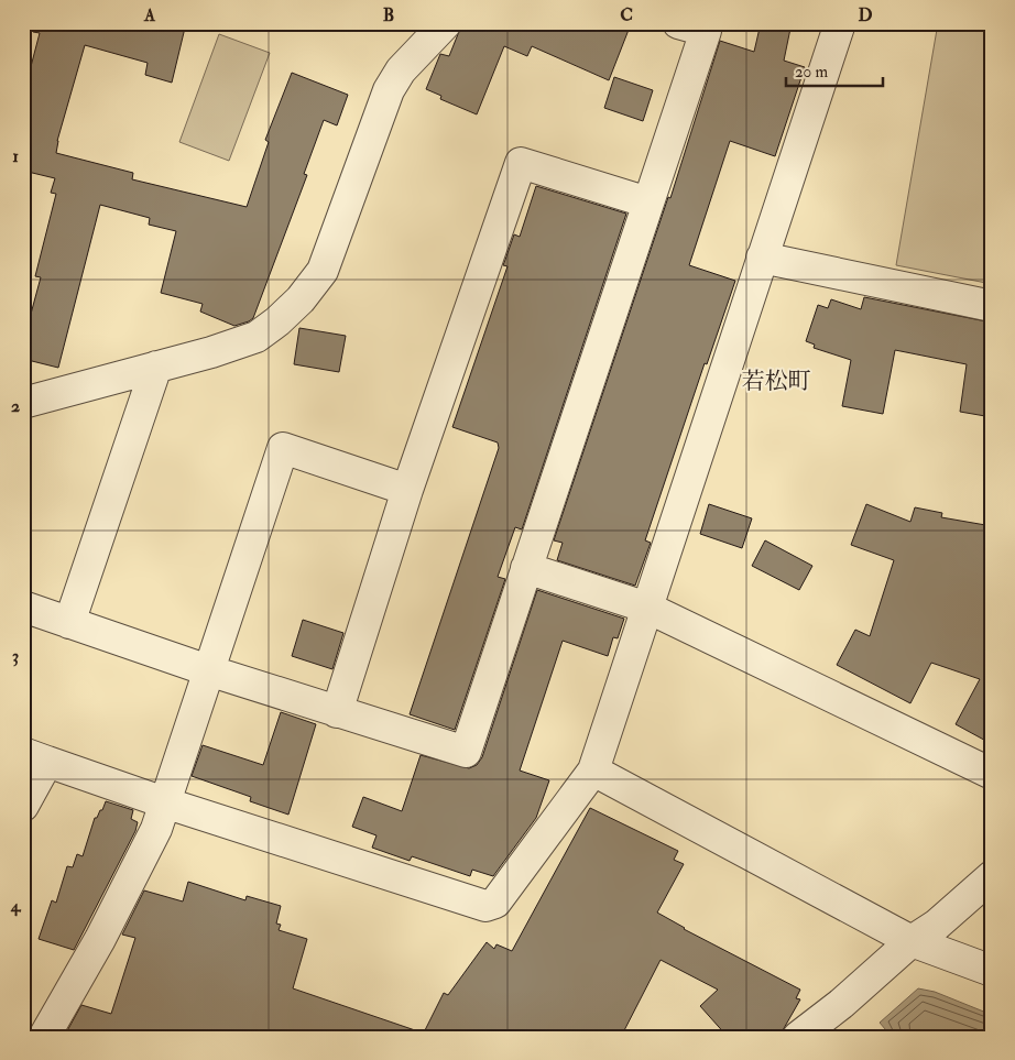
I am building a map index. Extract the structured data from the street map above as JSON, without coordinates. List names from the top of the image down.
{
  "districts": ["若松町"],
  "scale_bar": "20 m",
  "grid": {
    "columns": [
      "A",
      "B",
      "C",
      "D"
    ],
    "rows": [
      "1",
      "2",
      "3",
      "4"
    ]
  }
}
